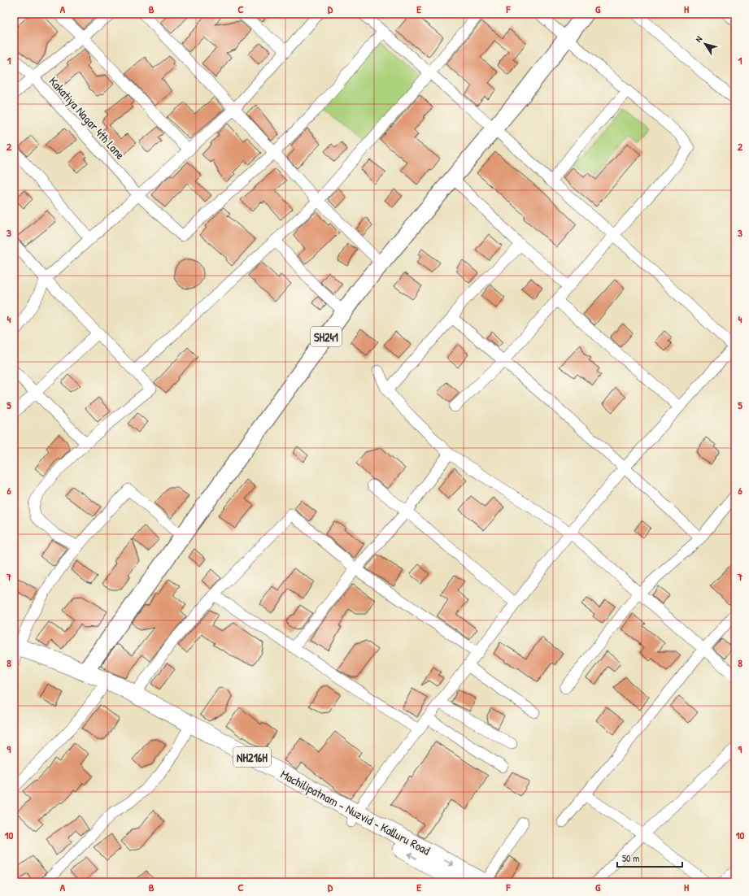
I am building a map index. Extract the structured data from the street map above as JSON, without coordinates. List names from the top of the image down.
{
  "streets": {
    "highway": ["NH216H", "Machilipatnam - Nuzvid - Kalluru Road"],
    "main road": ["SH241"],
    "street": ["Kakatiya Nagar 4th Lane"]
  },
  "crossings": [
    ["SH241", "Machilipatnam - Nuzvid - Kalluru Road"]
  ],
  "scale_bar": "50 m",
  "north": "top left",
  "grid": {
    "columns": [
      "A",
      "B",
      "C",
      "D",
      "E",
      "F",
      "G",
      "H"
    ],
    "rows": [
      "1",
      "2",
      "3",
      "4",
      "5",
      "6",
      "7",
      "8",
      "9",
      "10"
    ]
  }
}
